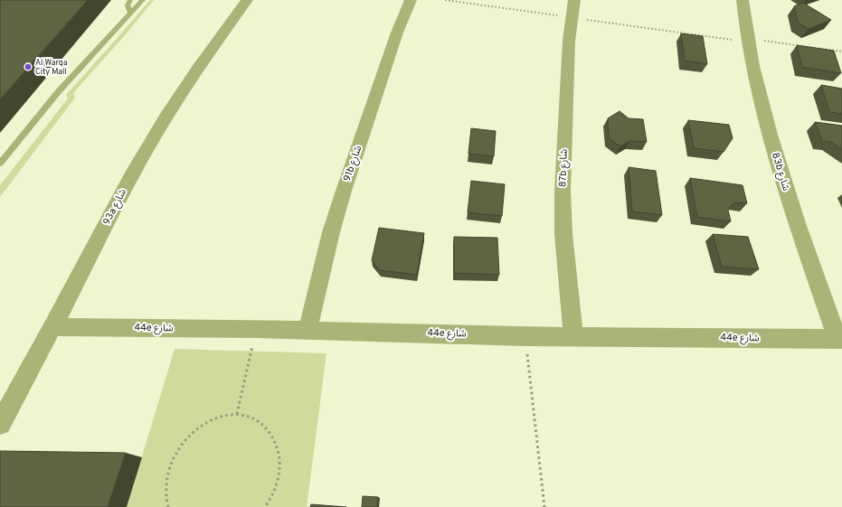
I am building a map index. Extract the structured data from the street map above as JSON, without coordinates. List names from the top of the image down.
{
  "streets": {
    "street": [
      "91b شارع",
      "87b شارع",
      "83b شارع",
      "93a شارع",
      "44e شارع"
    ]
  },
  "crossings": [
    ["91b شارع", "44e شارع"],
    ["87b شارع", "44e شارع"],
    ["83b شارع", "44e شارع"],
    ["93a شارع", "44e شارع"]
  ],
  "places": ["Al Warqa City Mall"]
}
